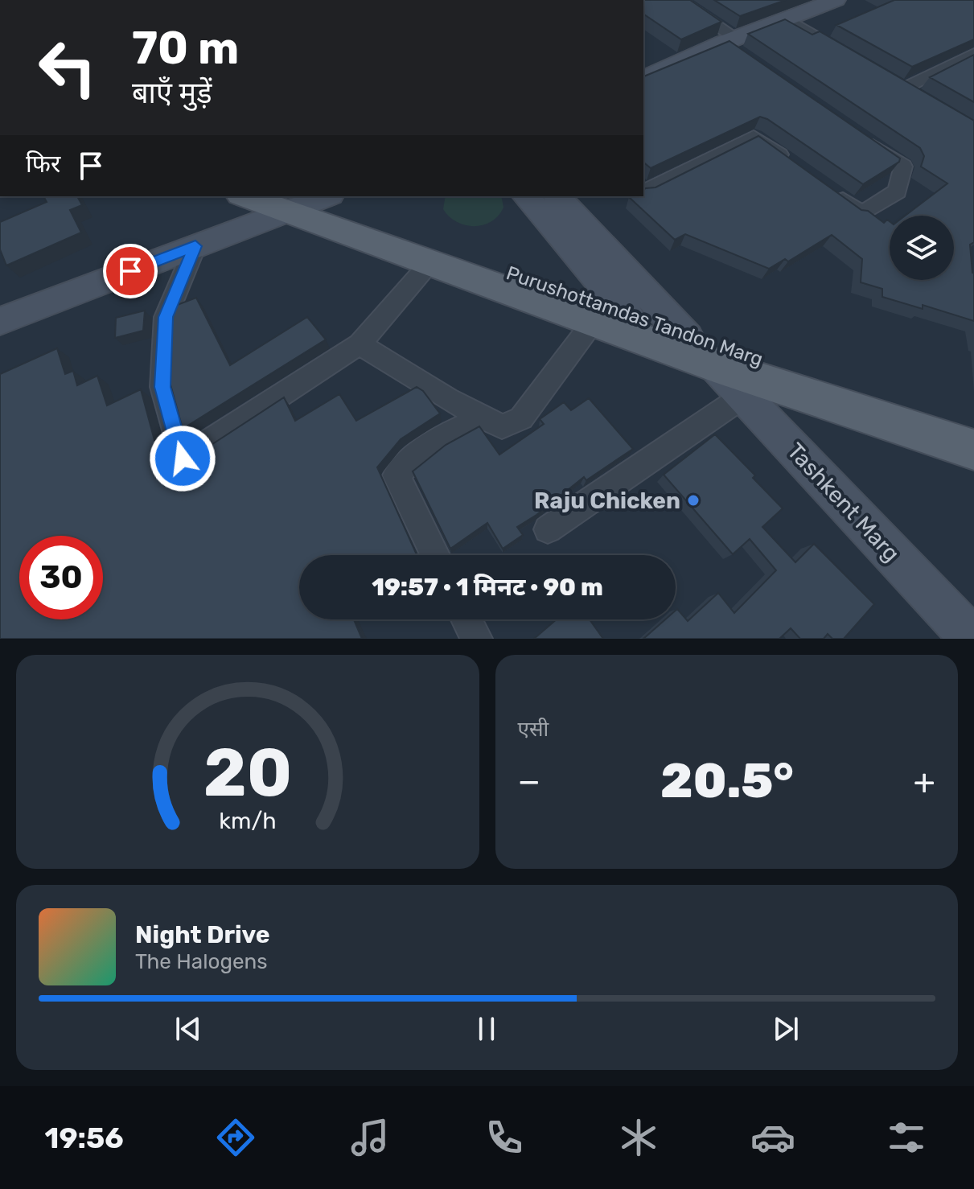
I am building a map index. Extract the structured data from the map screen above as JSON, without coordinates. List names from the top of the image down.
{
  "streets": {
    "main road": ["Purushottamdas Tandon Marg"],
    "street": ["Tashkent Marg"]
  },
  "places": ["Raju Chicken"],
  "page": {
    "turn": ["70 m", "बाएँ मुड़ें"],
    "then": "फिर",
    "limit": "30",
    "trip": "19:57 · 1 मिनट · 90 m",
    "tile": "एसी",
    "heat": ["−", "20.5°", "+"],
    "song": ["Night Drive", "The Halogens"],
    "tabs": "19:56",
    "gauge": ["20", "km/h"]
  }
}
